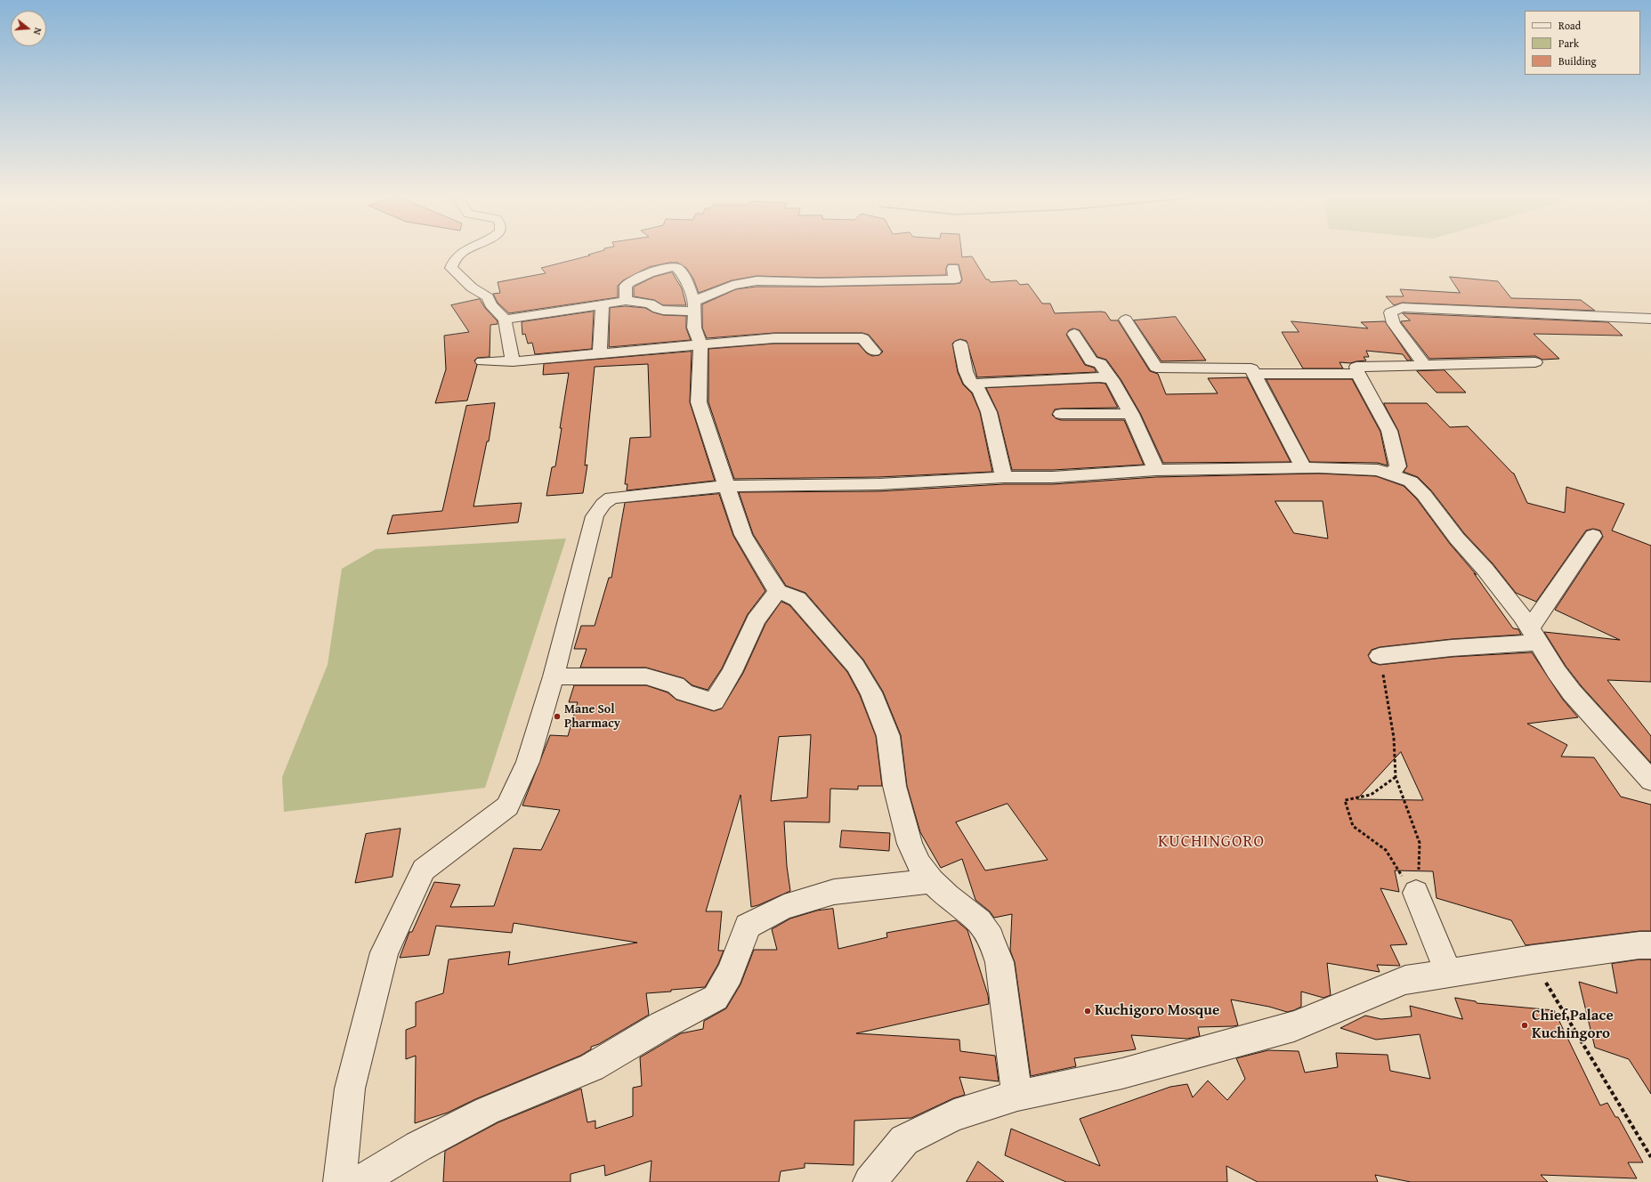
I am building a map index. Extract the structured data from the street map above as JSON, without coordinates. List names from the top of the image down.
{
  "districts": ["KUCHINGORO"],
  "places": ["Mane Sol Pharmacy", "Kuchigoro Mosque", "Chief Palace Kuchingoro"],
  "legend": ["Road", "Park", "Building"],
  "north": "right"
}
